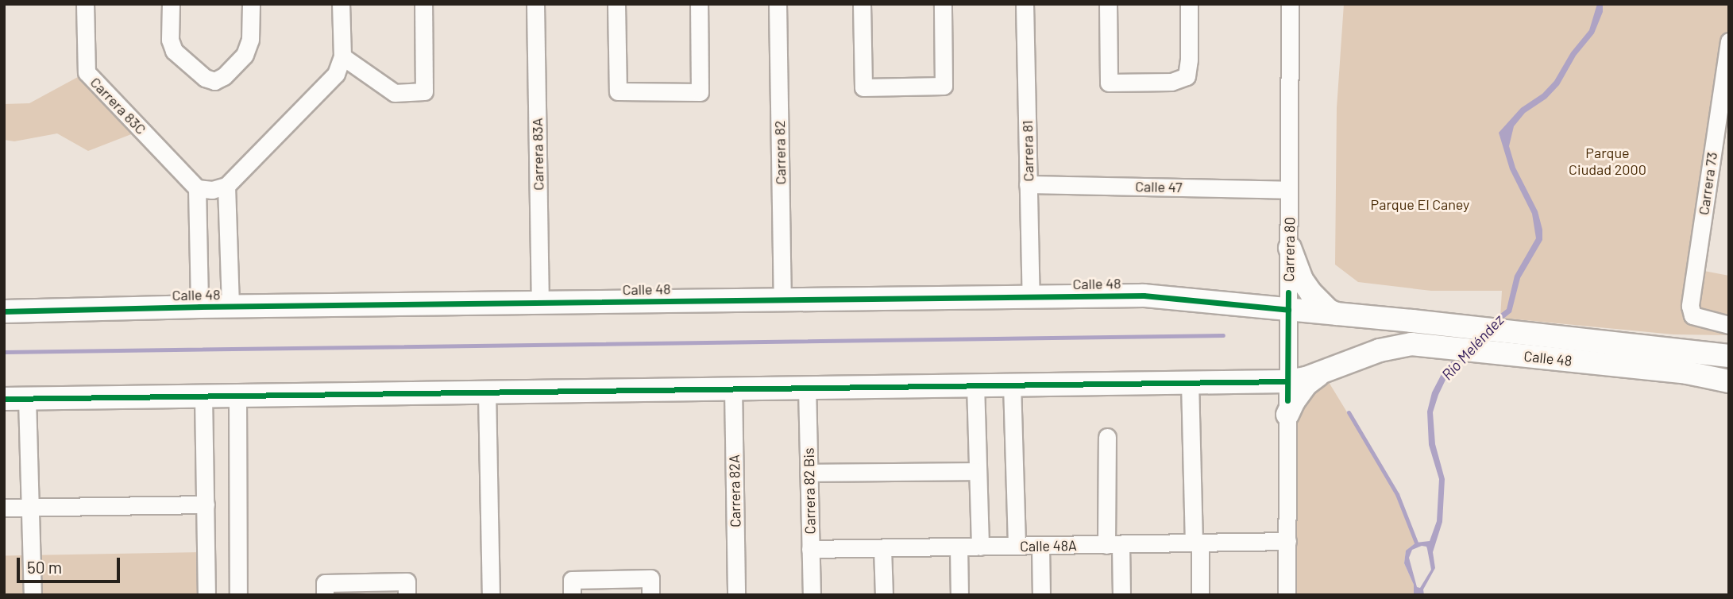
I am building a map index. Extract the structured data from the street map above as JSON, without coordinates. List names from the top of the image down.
{
  "streets": {
    "main road": ["Calle 48"],
    "street": [
      "Carrera 83C",
      "Carrera 81",
      "Carrera 82",
      "Carrera 83A",
      "Carrera 73",
      "Calle 47",
      "Carrera 80",
      "Carrera 82A",
      "Carrera 82 Bis",
      "Calle 48A"
    ]
  },
  "crossings": [
    ["Carrera 81", "Calle 47"],
    ["Carrera 81", "Calle 48"],
    ["Carrera 82", "Calle 48"],
    ["Carrera 83A", "Calle 48"],
    ["Calle 47", "Carrera 80"],
    ["Carrera 80", "Calle 48"],
    ["Carrera 80", "Calle 48A"],
    ["Calle 48", "Carrera 82A"],
    ["Calle 48", "Carrera 82 Bis"],
    ["Carrera 82 Bis", "Calle 48A"]
  ],
  "water": ["Río Meléndez"],
  "parks": ["Parque Ciudad 2000", "Parque El Caney"],
  "scale_bar": "50 m"
}
